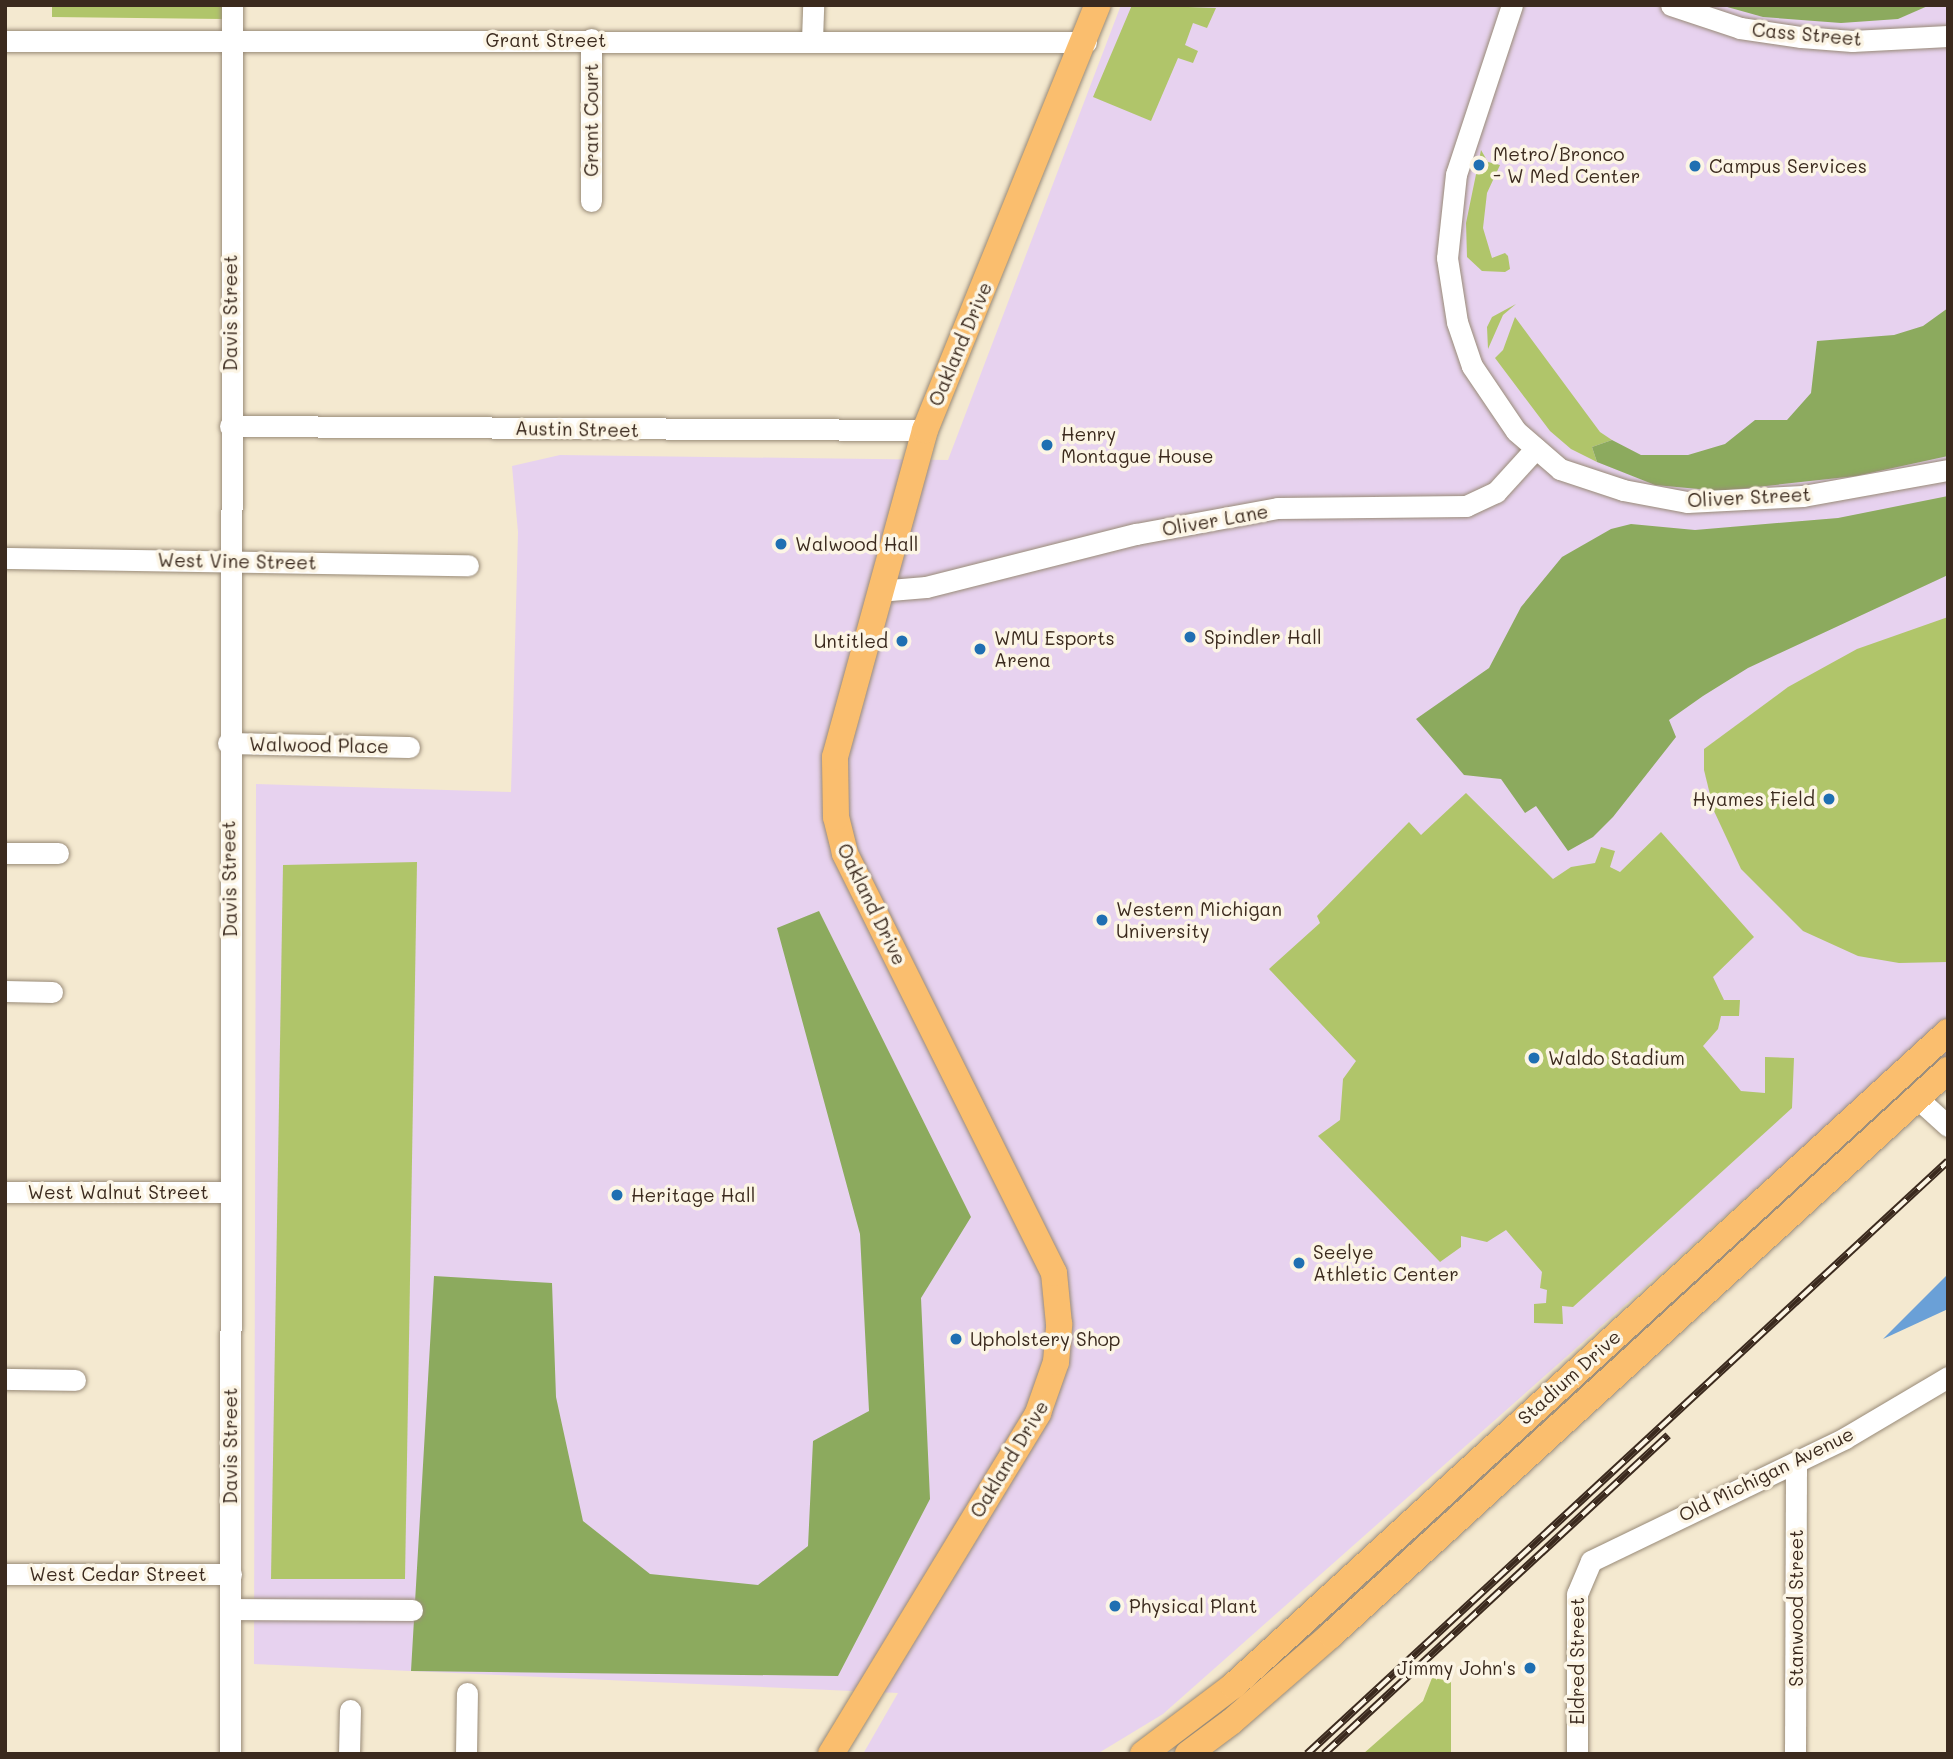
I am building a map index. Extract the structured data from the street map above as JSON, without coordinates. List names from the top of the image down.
{
  "streets": {
    "main road": ["Oakland Drive", "Stadium Drive"],
    "street": [
      "Cass Street",
      "Grant Street",
      "Grant Court",
      "Davis Street",
      "Austin Street",
      "Oliver Street",
      "Oliver Lane",
      "West Vine Street",
      "Walwood Place",
      "West Walnut Street",
      "Old Michigan Avenue",
      "West Cedar Street",
      "Stanwood Street",
      "Eldred Street"
    ]
  },
  "crossings": [
    ["Grant Street", "Grant Court"],
    ["Grant Street", "Davis Street"],
    ["Grant Street", "Oakland Drive"],
    ["Davis Street", "Austin Street"],
    ["Davis Street", "West Vine Street"],
    ["Davis Street", "Walwood Place"],
    ["Davis Street", "West Walnut Street"],
    ["Davis Street", "West Cedar Street"],
    ["Oakland Drive", "Austin Street"],
    ["Oakland Drive", "Oliver Lane"],
    ["Oliver Street", "Oliver Lane"],
    ["Old Michigan Avenue", "Stanwood Street"],
    ["Old Michigan Avenue", "Eldred Street"]
  ],
  "places": [
    "Metro/Bronco - W Med Center",
    "Campus Services",
    "Henry Montague House",
    "Walwood Hall",
    "Spindler Hall",
    "Untitled",
    "WMU Esports Arena",
    "Hyames Field",
    "Western Michigan University",
    "Waldo Stadium",
    "Heritage Hall",
    "Seelye Athletic Center",
    "Upholstery Shop",
    "Physical Plant",
    "Jimmy John's"
  ]
}
